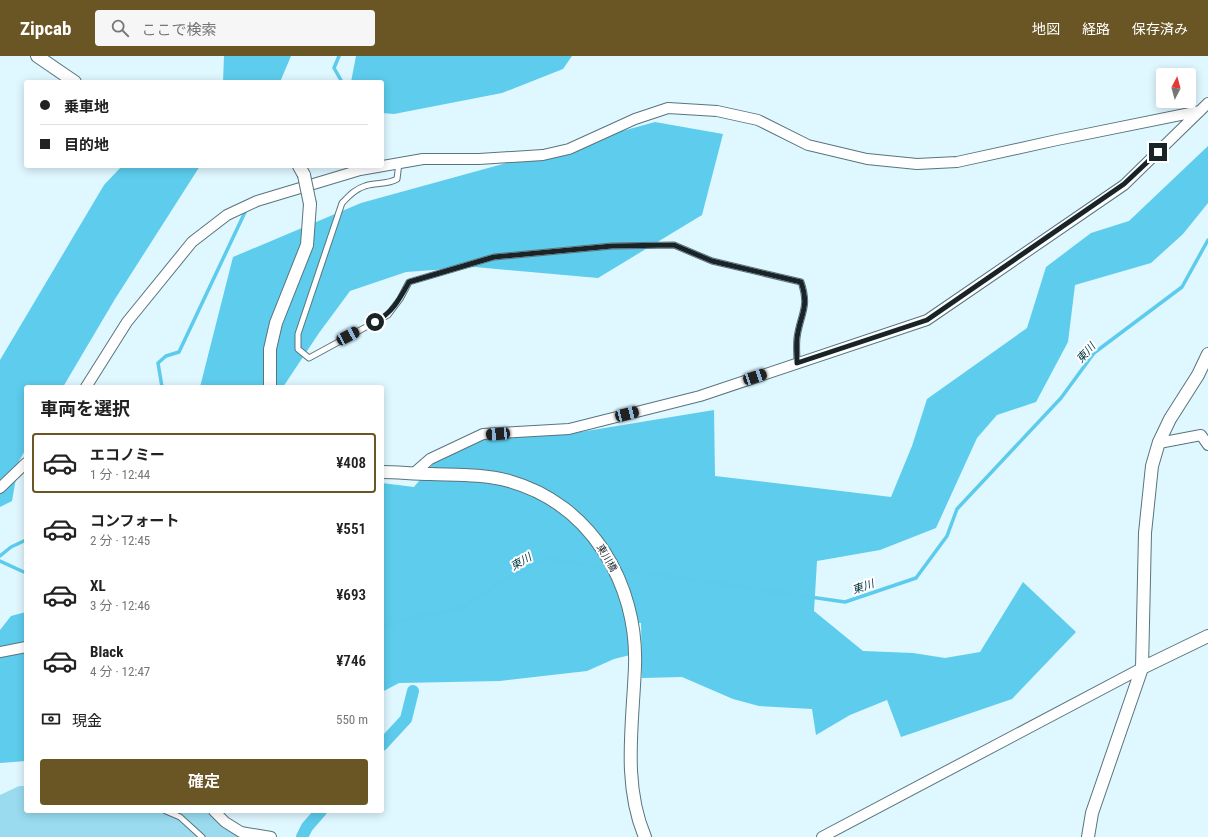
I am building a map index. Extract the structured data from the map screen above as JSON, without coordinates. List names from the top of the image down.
{
  "streets": {
    "street": ["東川橋"]
  },
  "water": ["東川"],
  "north": "top",
  "page": {
    "header": "Zipcab",
    "search": "ここで検索",
    "nav": ["地図", "経路", "保存済み"],
    "banner": ["乗車地", "目的地"],
    "heading": "車両を選択",
    "list": [
      {
        "name": "エコノミー",
        "note": "1 分 · 12:44",
        "value": "¥408"
      },
      {
        "name": "コンフォート",
        "note": "2 分 · 12:45",
        "value": "¥551"
      },
      {
        "name": "XL",
        "note": "3 分 · 12:46",
        "value": "¥693"
      },
      {
        "name": "Black",
        "note": "4 分 · 12:47",
        "value": "¥746"
      }
    ],
    "pay": ["現金", "550 m"],
    "buttons": "確定"
  }
}
